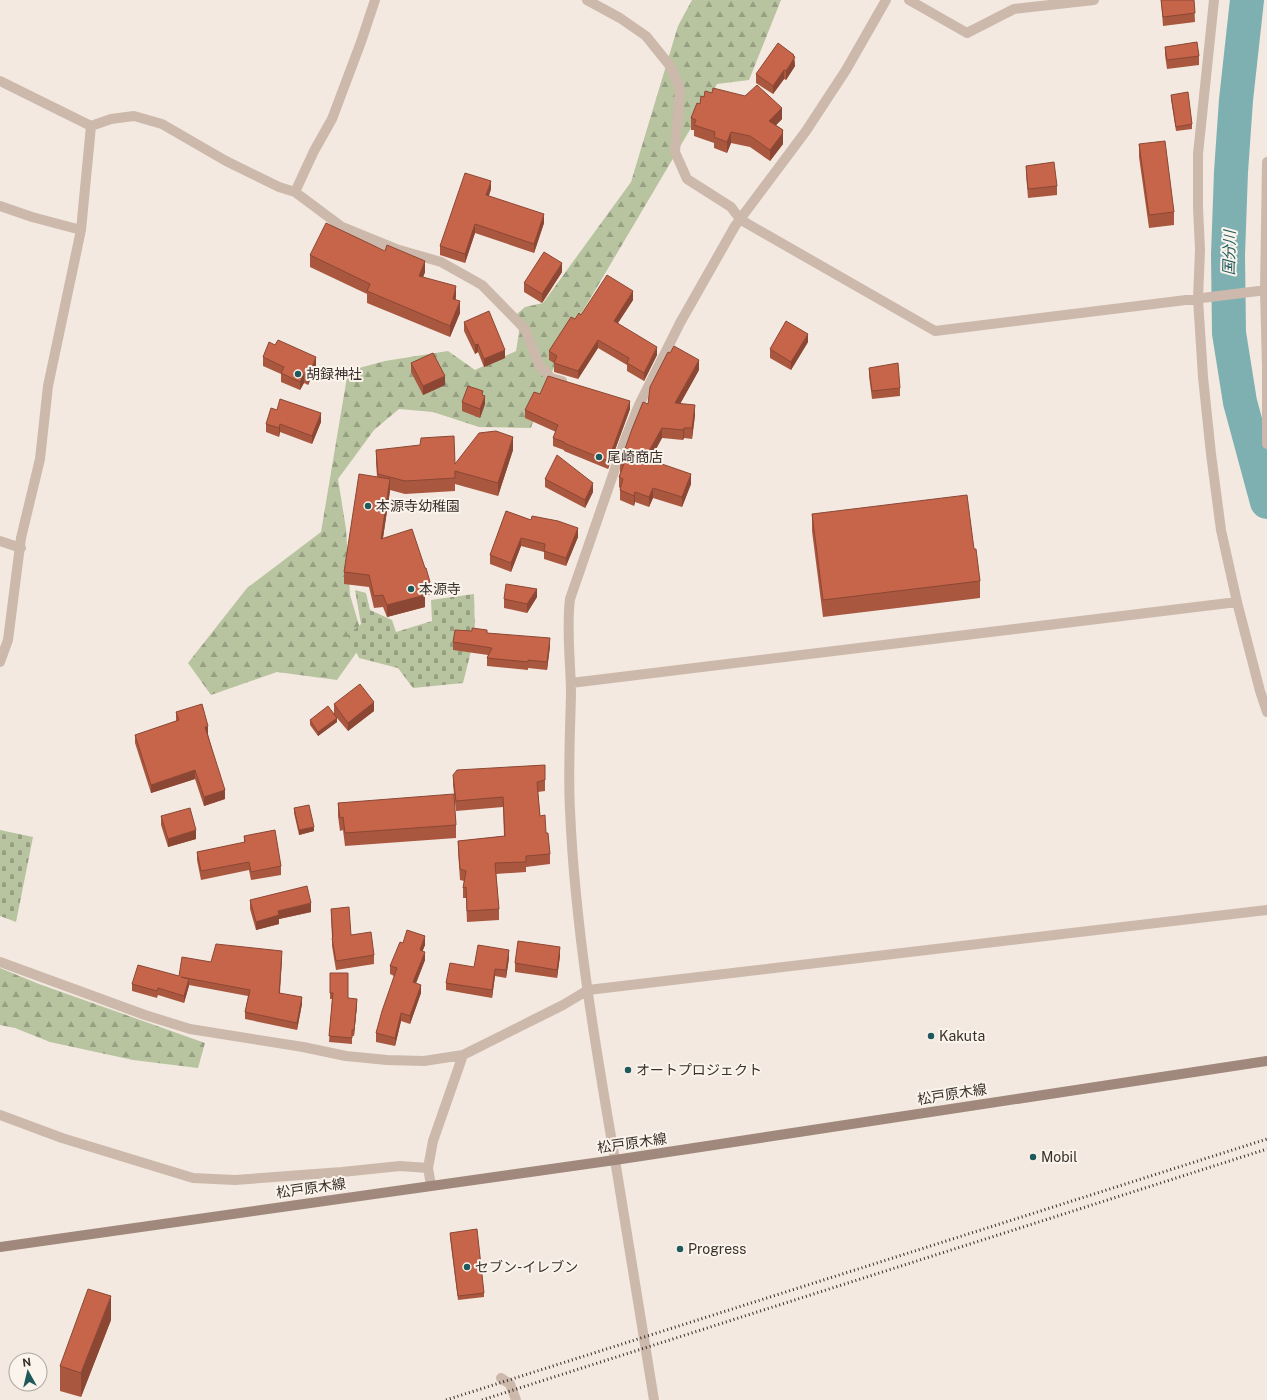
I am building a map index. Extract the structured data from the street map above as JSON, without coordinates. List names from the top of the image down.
{
  "streets": {
    "main road": ["松戸原木線"]
  },
  "water": ["国分川"],
  "places": [
    "胡録神社",
    "尾崎商店",
    "本源寺幼稚園",
    "本源寺",
    "Kakuta",
    "オートプロジェクト",
    "Mobil",
    "Progress",
    "セブン-イレブン"
  ],
  "north": "top"
}
